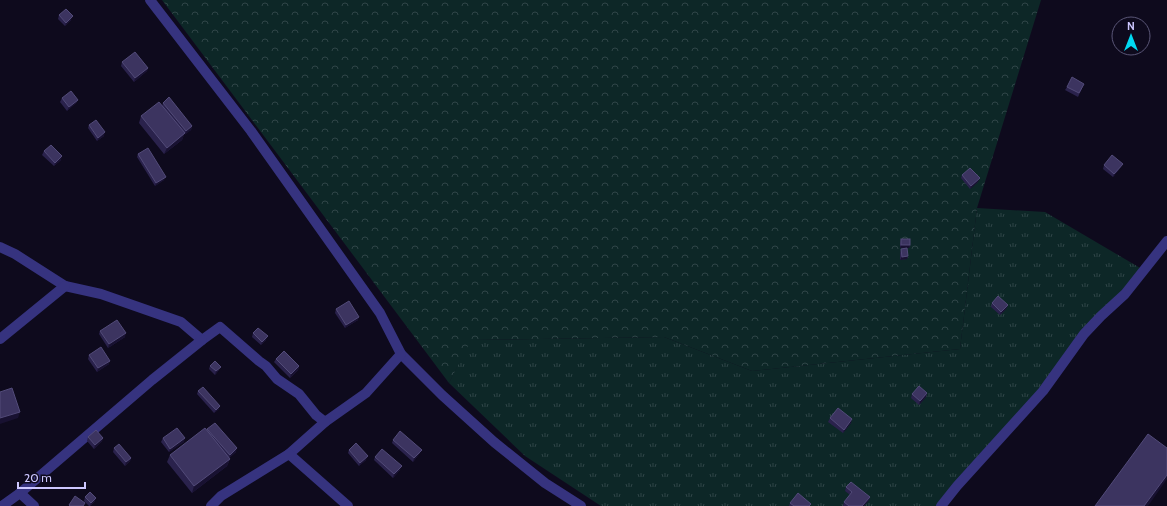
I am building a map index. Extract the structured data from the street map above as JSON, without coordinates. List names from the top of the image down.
{
  "scale_bar": "20 m",
  "north": "top"
}
